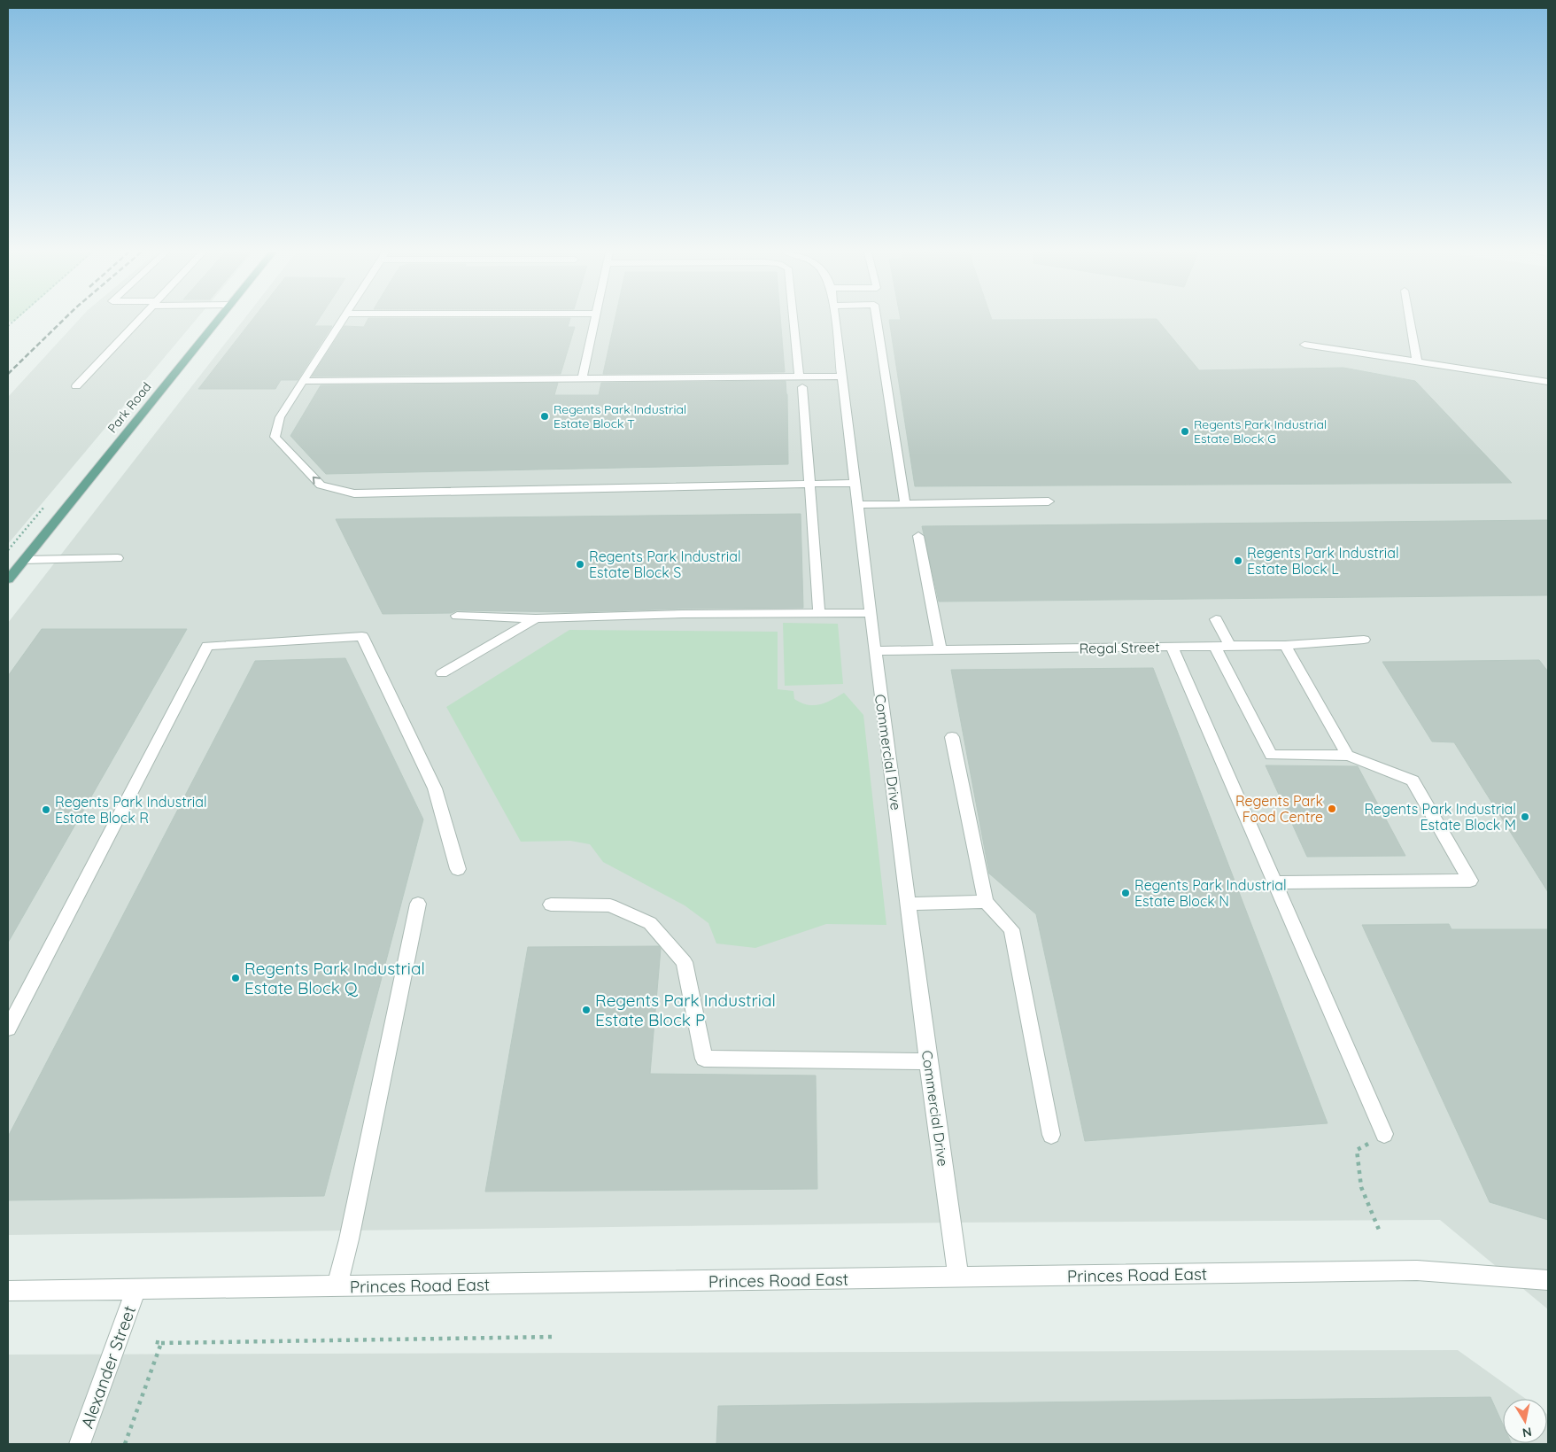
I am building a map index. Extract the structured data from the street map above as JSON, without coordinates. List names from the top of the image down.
{
  "streets": {
    "main road": ["Park Road"],
    "street": [
      "Regal Street",
      "Commercial Drive",
      "Princes Road East",
      "Alexander Street"
    ]
  },
  "crossings": [
    ["Regal Street", "Commercial Drive"],
    ["Commercial Drive", "Princes Road East"],
    ["Princes Road East", "Alexander Street"]
  ],
  "places": [
    "Regents Park Industrial Estate Block T",
    "Regents Park Industrial Estate Block G",
    "Regents Park Industrial Estate Block L",
    "Regents Park Industrial Estate Block S",
    "Regents Park Food Centre",
    "Regents Park Industrial Estate Block R",
    "Regents Park Industrial Estate Block M",
    "Regents Park Industrial Estate Block N",
    "Regents Park Industrial Estate Block Q",
    "Regents Park Industrial Estate Block P"
  ],
  "north": "bottom"
}
